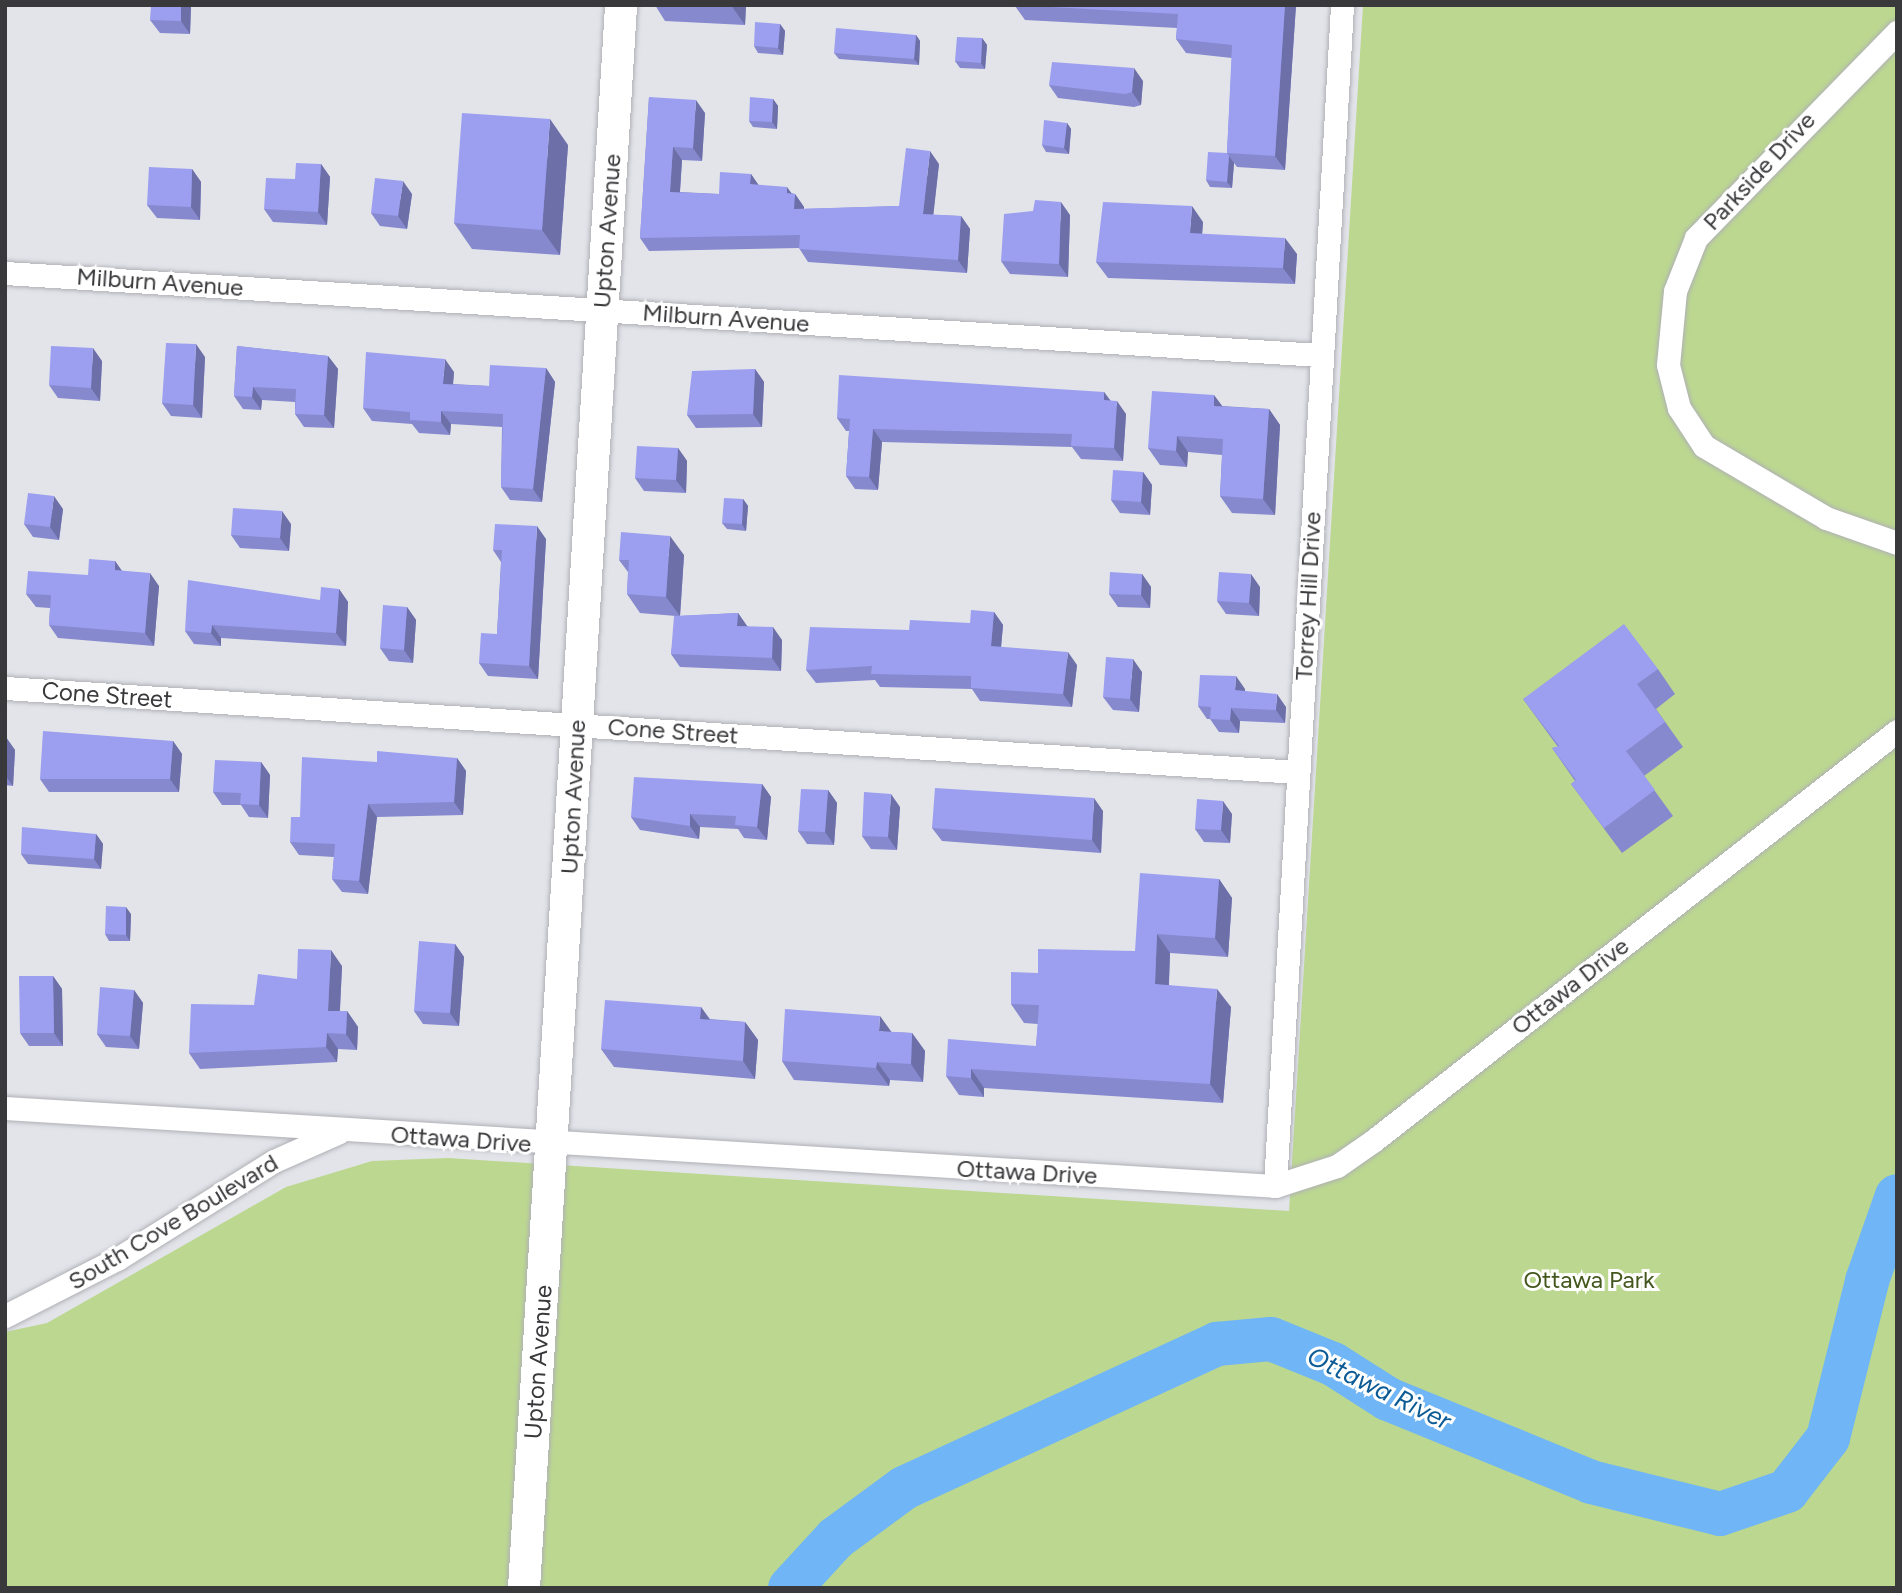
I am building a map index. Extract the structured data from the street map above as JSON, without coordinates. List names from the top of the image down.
{
  "streets": {
    "street": [
      "Parkside Drive",
      "Upton Avenue",
      "Milburn Avenue",
      "Torrey Hill Drive",
      "Cone Street",
      "Ottawa Drive",
      "South Cove Boulevard"
    ]
  },
  "crossings": [
    ["Upton Avenue", "Milburn Avenue"],
    ["Upton Avenue", "Cone Street"],
    ["Upton Avenue", "Ottawa Drive"],
    ["Milburn Avenue", "Torrey Hill Drive"],
    ["Torrey Hill Drive", "Cone Street"],
    ["Torrey Hill Drive", "Ottawa Drive"],
    ["Ottawa Drive", "South Cove Boulevard"]
  ],
  "water": ["Ottawa River"],
  "parks": ["Ottawa Park"]
}
